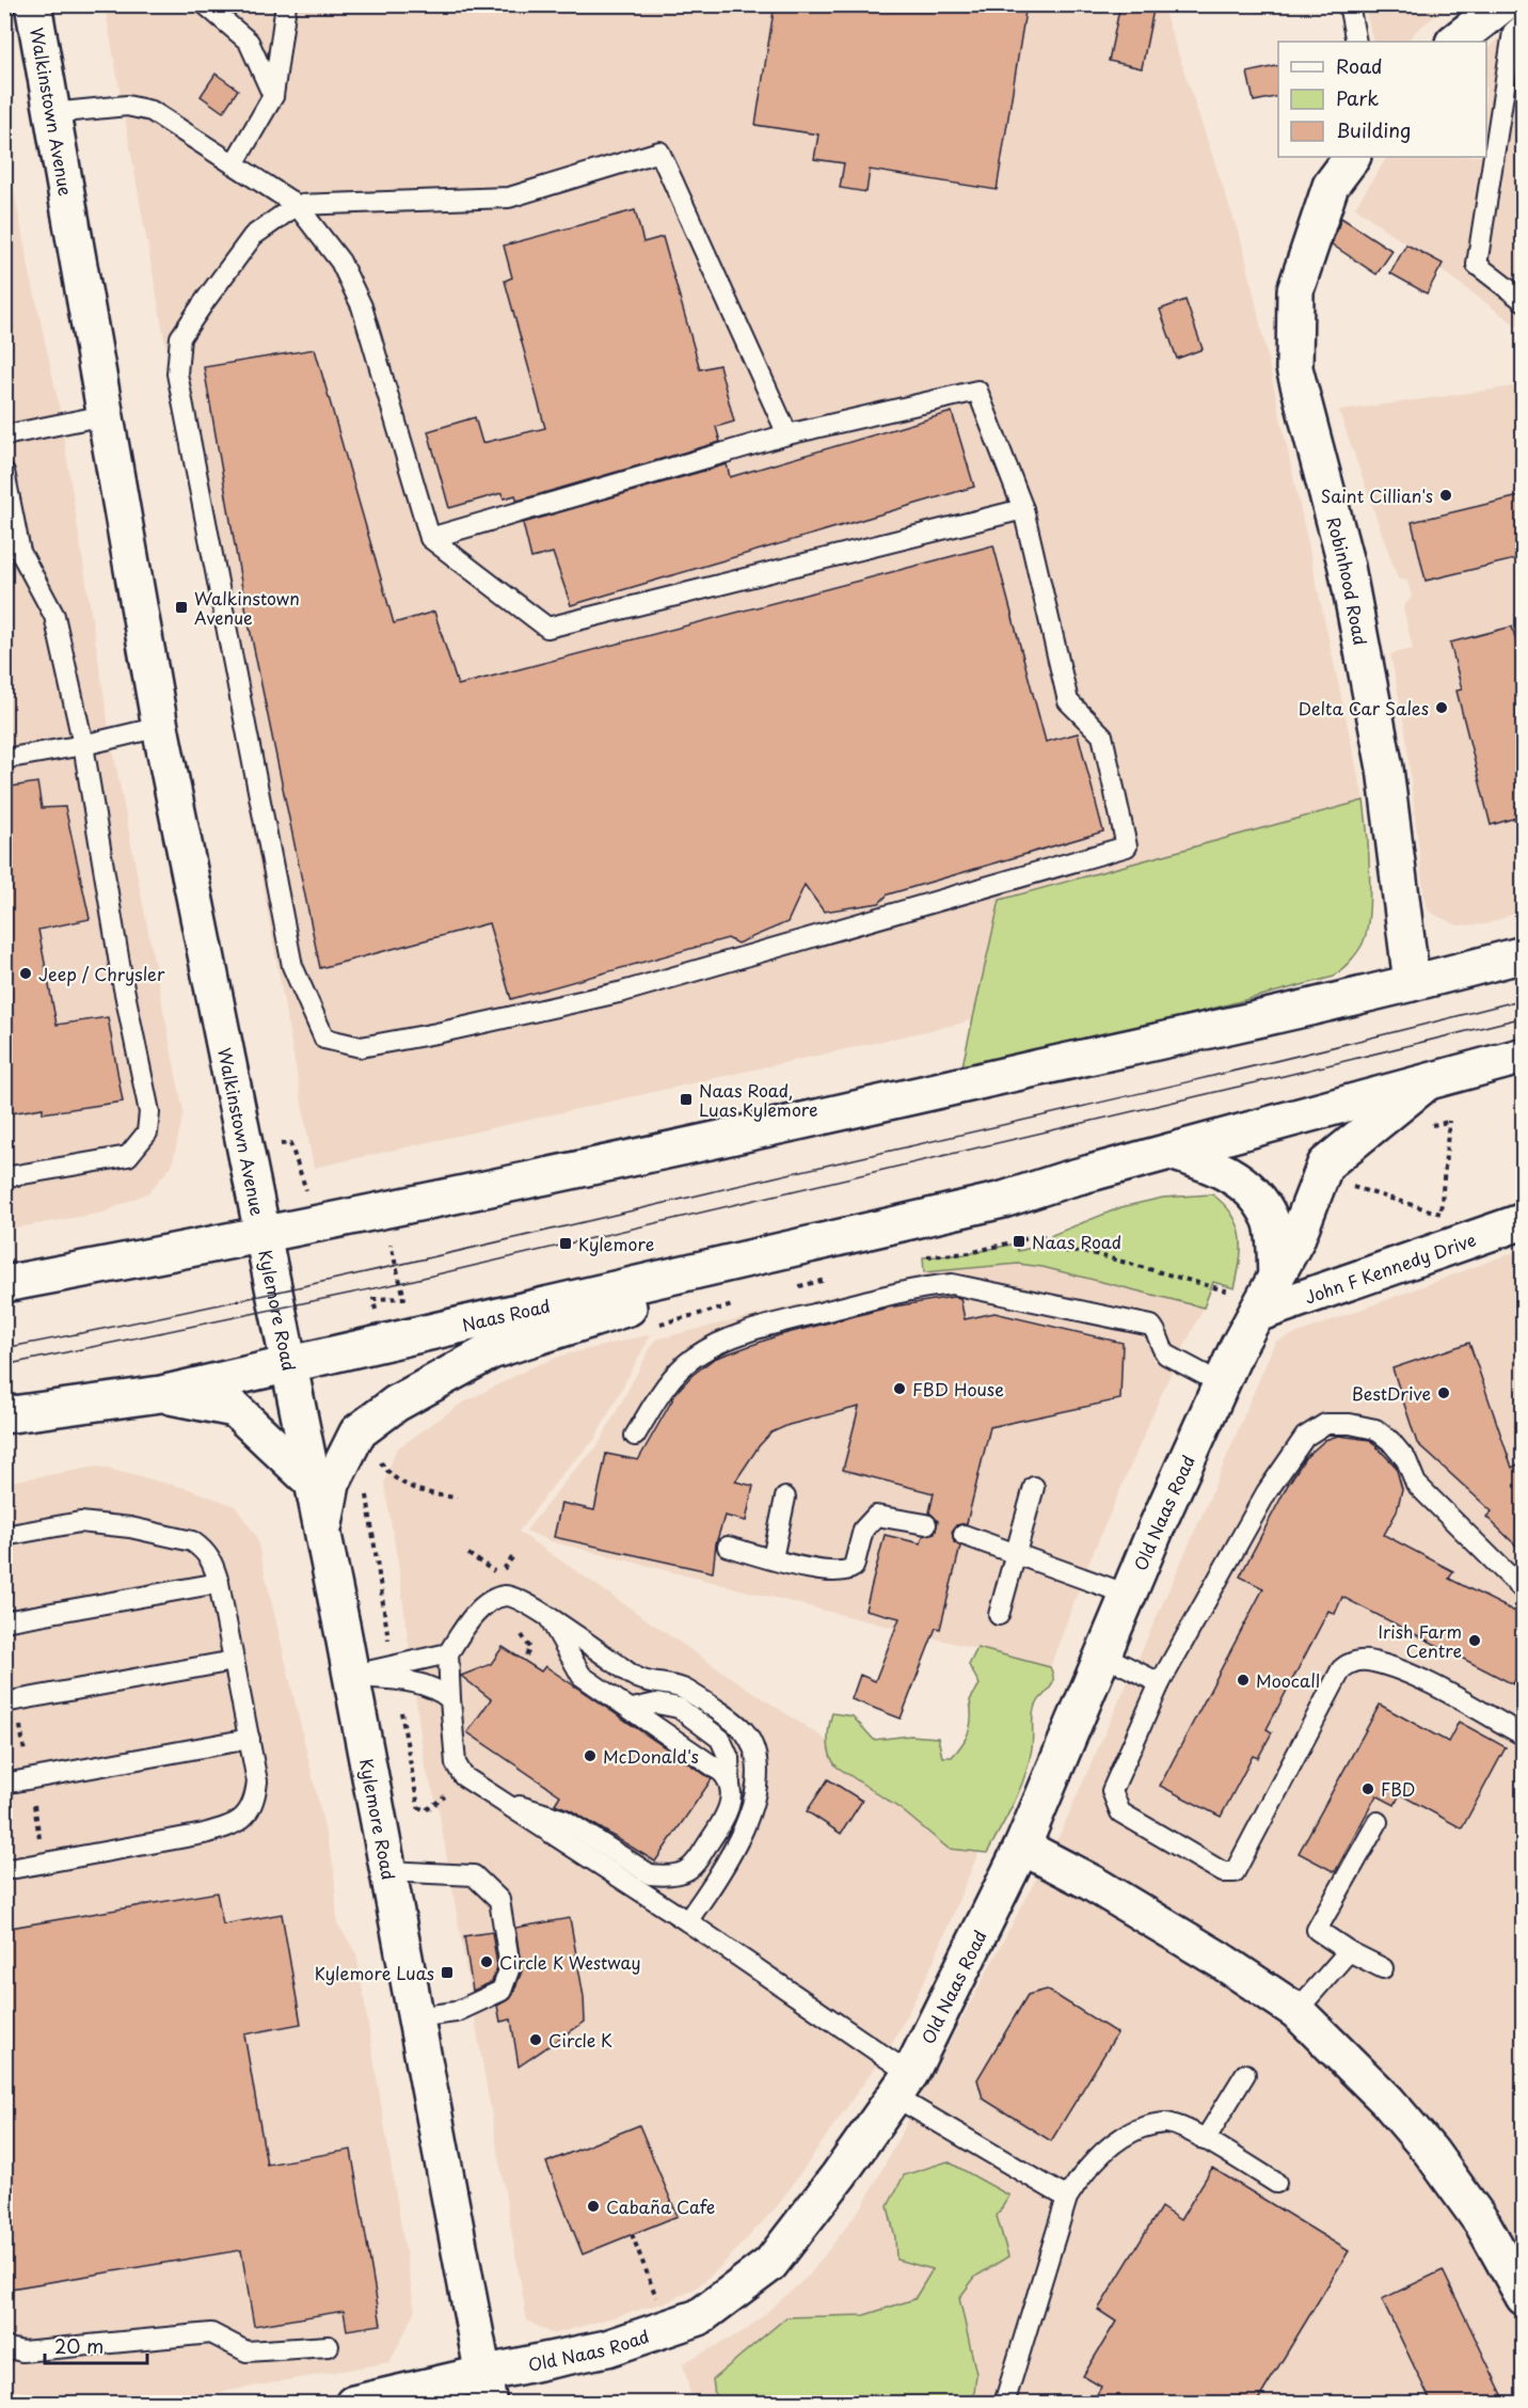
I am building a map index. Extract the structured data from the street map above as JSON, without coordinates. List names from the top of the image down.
{
  "streets": {
    "main road": [
      "Walkinstown Avenue",
      "Robinhood Road",
      "John F Kennedy Drive",
      "Kylemore Road",
      "Naas Road",
      "Old Naas Road"
    ]
  },
  "crossings": [
    ["Walkinstown Avenue", "Kylemore Road"],
    ["John F Kennedy Drive", "Old Naas Road"],
    ["Kylemore Road", "Naas Road"],
    ["Kylemore Road", "Old Naas Road"],
    ["Naas Road", "Old Naas Road"]
  ],
  "places": {
    "other": [
      "Saint Cillian's",
      "Delta Car Sales",
      "Jeep / Chrysler",
      "FBD House",
      "BestDrive",
      "Irish Farm Centre",
      "Moocall",
      "McDonald's",
      "FBD",
      "Circle K Westway",
      "Circle K",
      "Cabaña Cafe"
    ],
    "transit": [
      "Walkinstown Avenue",
      "Naas Road, Luas Kylemore",
      "Naas Road",
      "Kylemore",
      "Kylemore Luas"
    ]
  },
  "legend": ["Road", "Park", "Building"],
  "scale_bar": "20 m"
}
